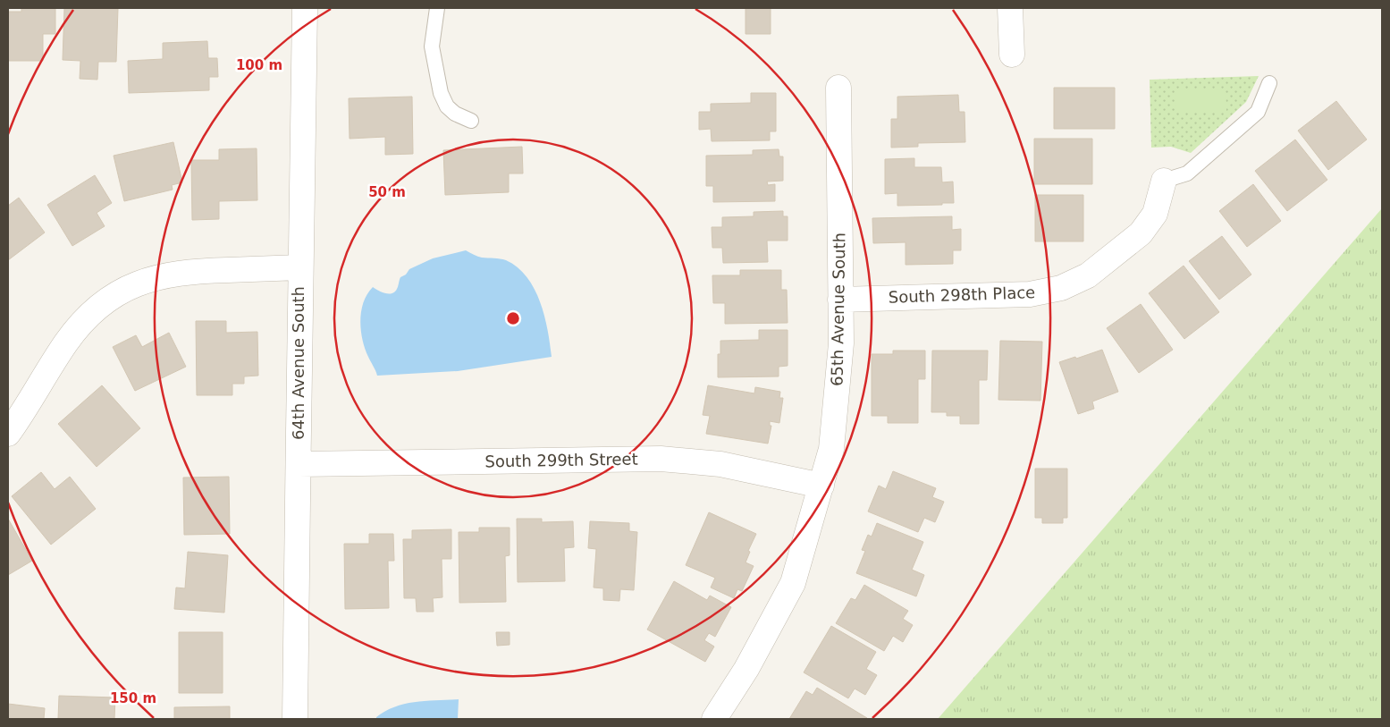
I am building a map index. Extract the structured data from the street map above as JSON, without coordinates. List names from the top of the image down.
{
  "streets": {
    "street": [
      "South 298th Place",
      "65th Avenue South",
      "64th Avenue South",
      "South 299th Street"
    ]
  },
  "crossings": [
    ["South 298th Place", "65th Avenue South"],
    ["65th Avenue South", "South 299th Street"],
    ["64th Avenue South", "South 299th Street"]
  ],
  "rings": ["100 m", "50 m", "150 m"]
}
